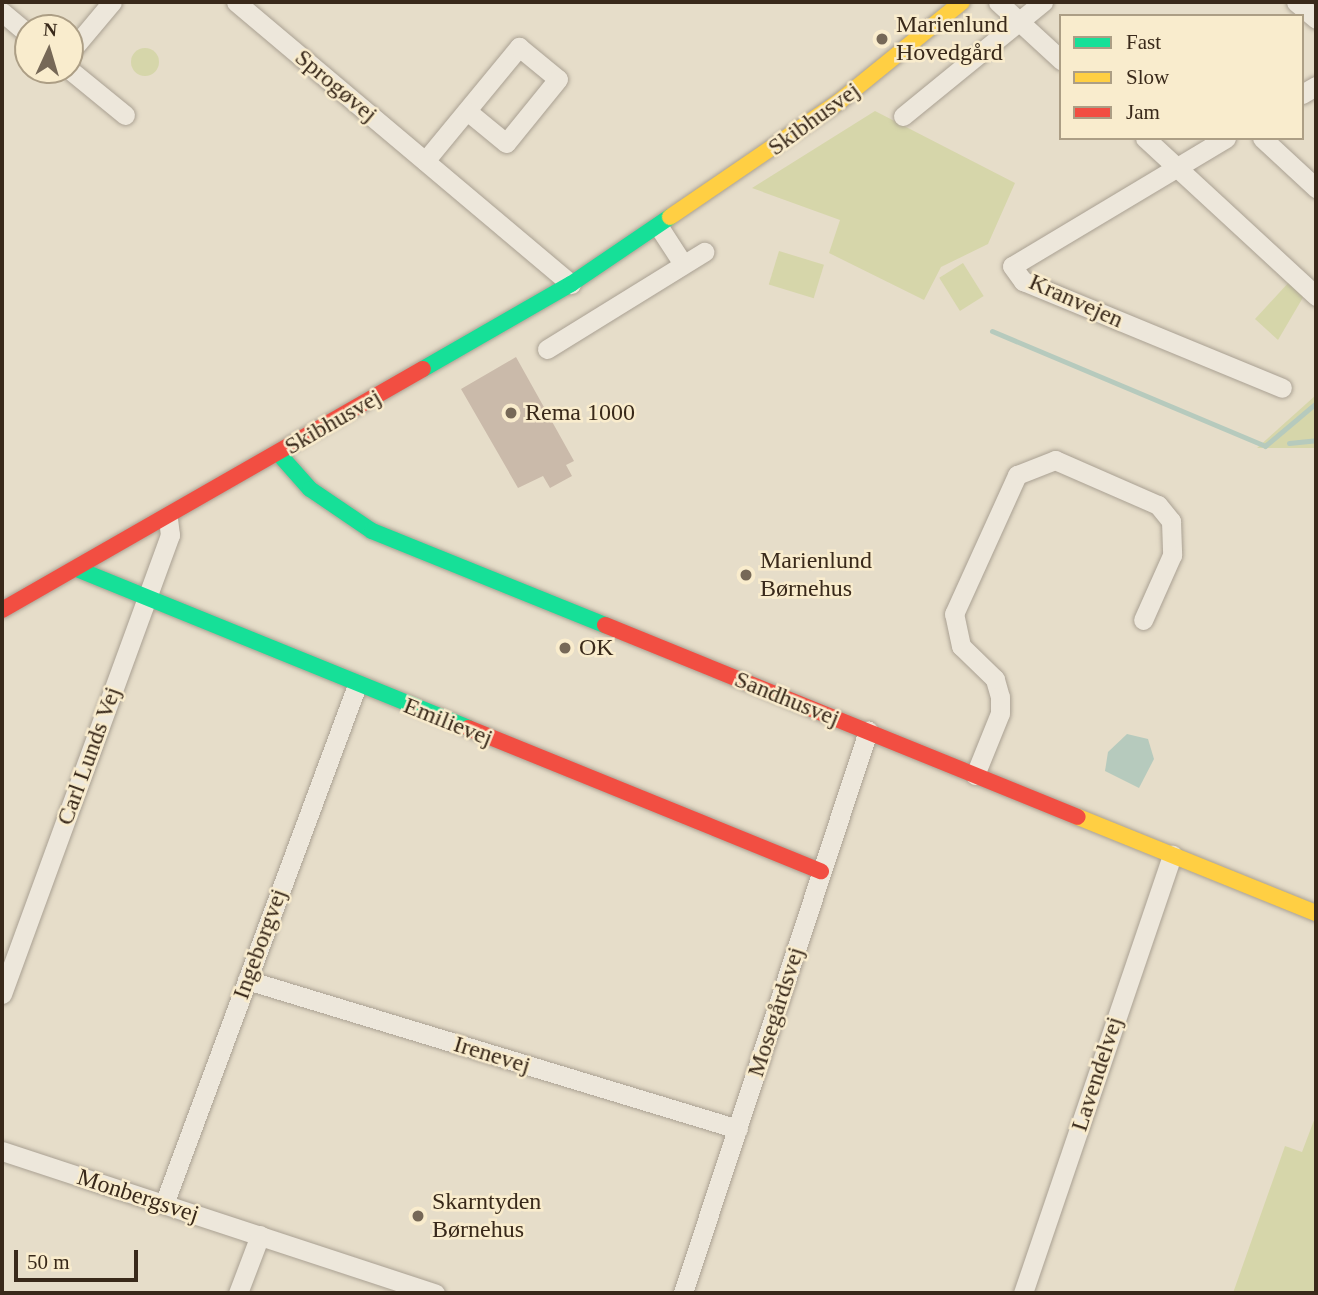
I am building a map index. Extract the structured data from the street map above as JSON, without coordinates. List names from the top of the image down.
{
  "streets": {
    "street": [
      "Sprogøvej",
      "Skibhusvej",
      "Kranvejen",
      "Sandhusvej",
      "Emilievej",
      "Carl Lunds Vej",
      "Ingeborgvej",
      "Mosegårdsvej",
      "Irenevej",
      "Lavendelvej",
      "Monbergsvej"
    ]
  },
  "crossings": [
    ["Sprogøvej", "Skibhusvej"],
    ["Skibhusvej", "Sandhusvej"],
    ["Skibhusvej", "Emilievej"],
    ["Skibhusvej", "Carl Lunds Vej"],
    ["Sandhusvej", "Mosegårdsvej"],
    ["Sandhusvej", "Lavendelvej"],
    ["Emilievej", "Carl Lunds Vej"],
    ["Emilievej", "Ingeborgvej"],
    ["Emilievej", "Mosegårdsvej"],
    ["Ingeborgvej", "Irenevej"],
    ["Ingeborgvej", "Monbergsvej"],
    ["Mosegårdsvej", "Irenevej"]
  ],
  "places": [
    "Marienlund Hovedgård",
    "Rema 1000",
    "Marienlund Børnehus",
    "OK",
    "Skarntyden Børnehus"
  ],
  "legend": ["Fast", "Slow", "Jam"],
  "scale_bar": "50 m",
  "north": "top"
}
